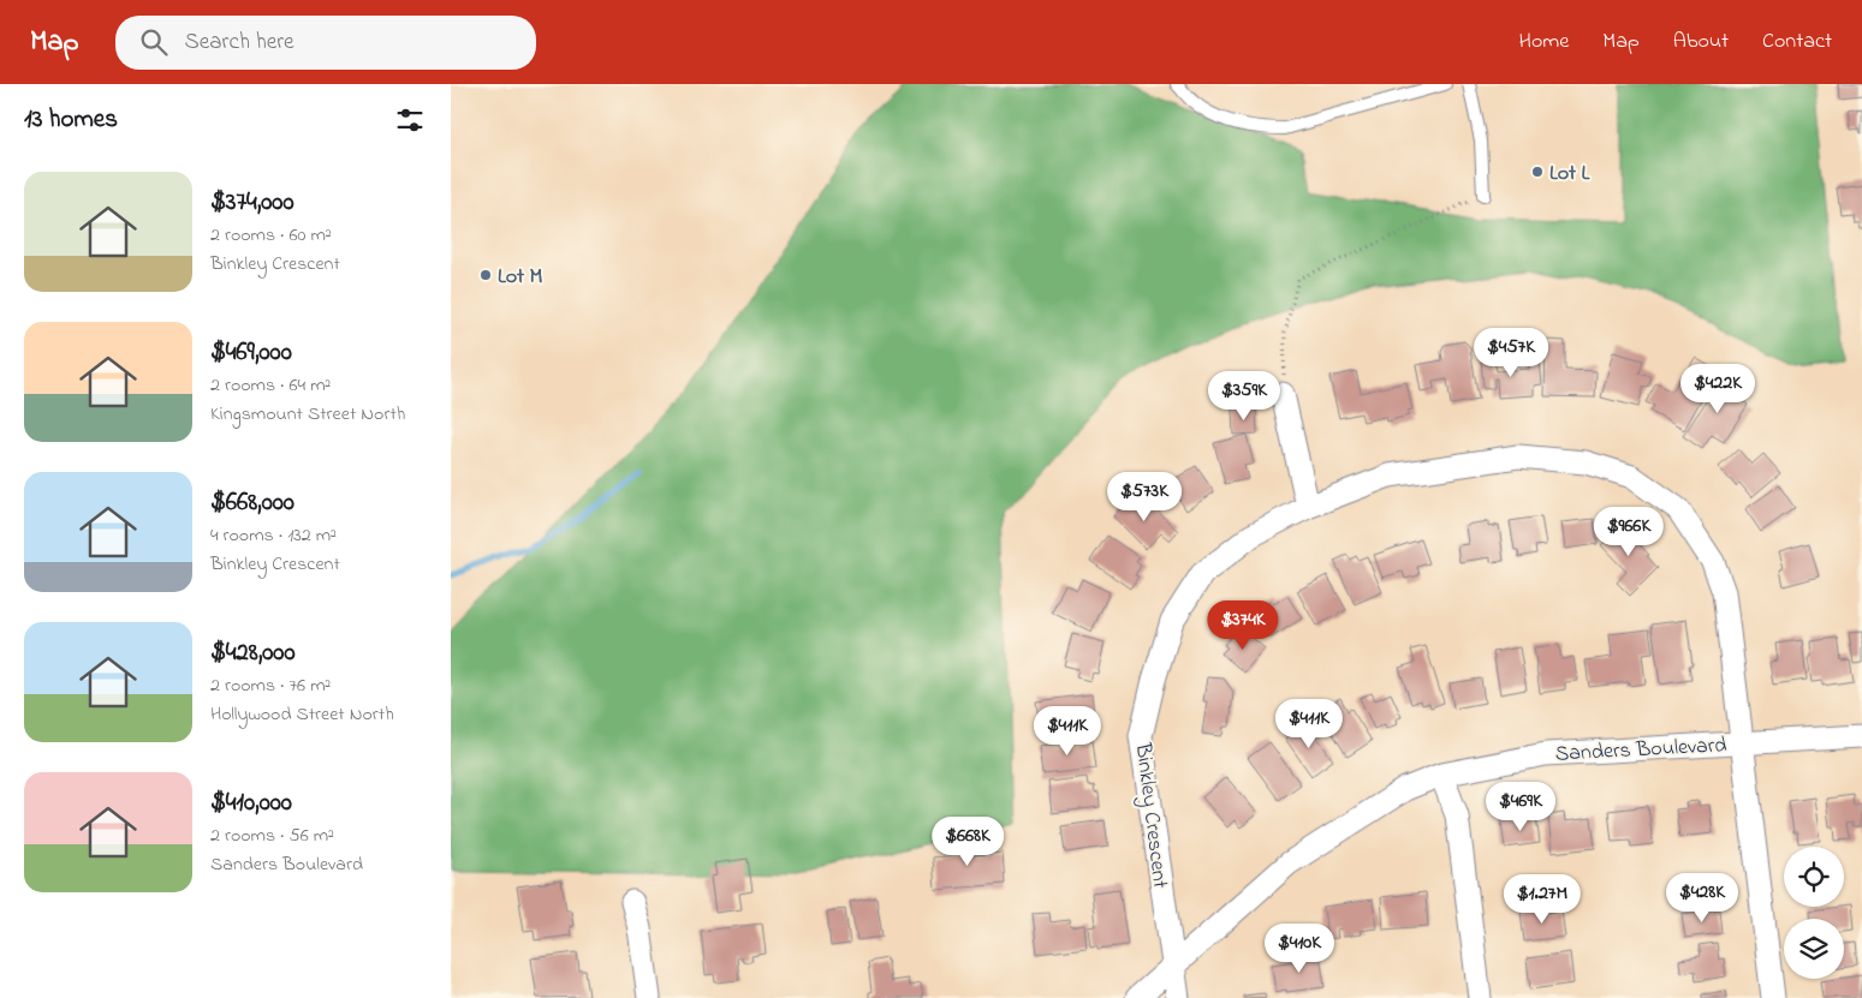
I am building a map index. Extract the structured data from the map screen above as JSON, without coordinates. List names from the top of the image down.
{
  "streets": {
    "street": ["Sanders Boulevard", "Binkley Crescent"]
  },
  "crossings": [
    ["Sanders Boulevard", "Binkley Crescent"]
  ],
  "places": ["Lot L", "Lot M"],
  "page": {
    "header": "Map",
    "search": "Search here",
    "nav": [
      "Home",
      "Map",
      "About",
      "Contact"
    ],
    "heading": "13 homes",
    "list": [
      {
        "name": "$374,000",
        "note": "2 rooms · 60 m² · Binkley Crescent"
      },
      {
        "name": "$469,000",
        "note": "2 rooms · 64 m² · Kingsmount Street North"
      },
      {
        "name": "$668,000",
        "note": "4 rooms · 132 m² · Binkley Crescent"
      },
      {
        "name": "$428,000",
        "note": "2 rooms · 76 m² · Hollywood Street North"
      },
      {
        "name": "$410,000",
        "note": "2 rooms · 56 m² · Sanders Boulevard"
      }
    ],
    "price": [
      "$457K",
      "$422K",
      "$359K",
      "$573K",
      "$966K",
      "$374K",
      "$411K",
      "$411K",
      "$469K",
      "$668K",
      "$428K",
      "$1.27M",
      "$410K"
    ]
  }
}
